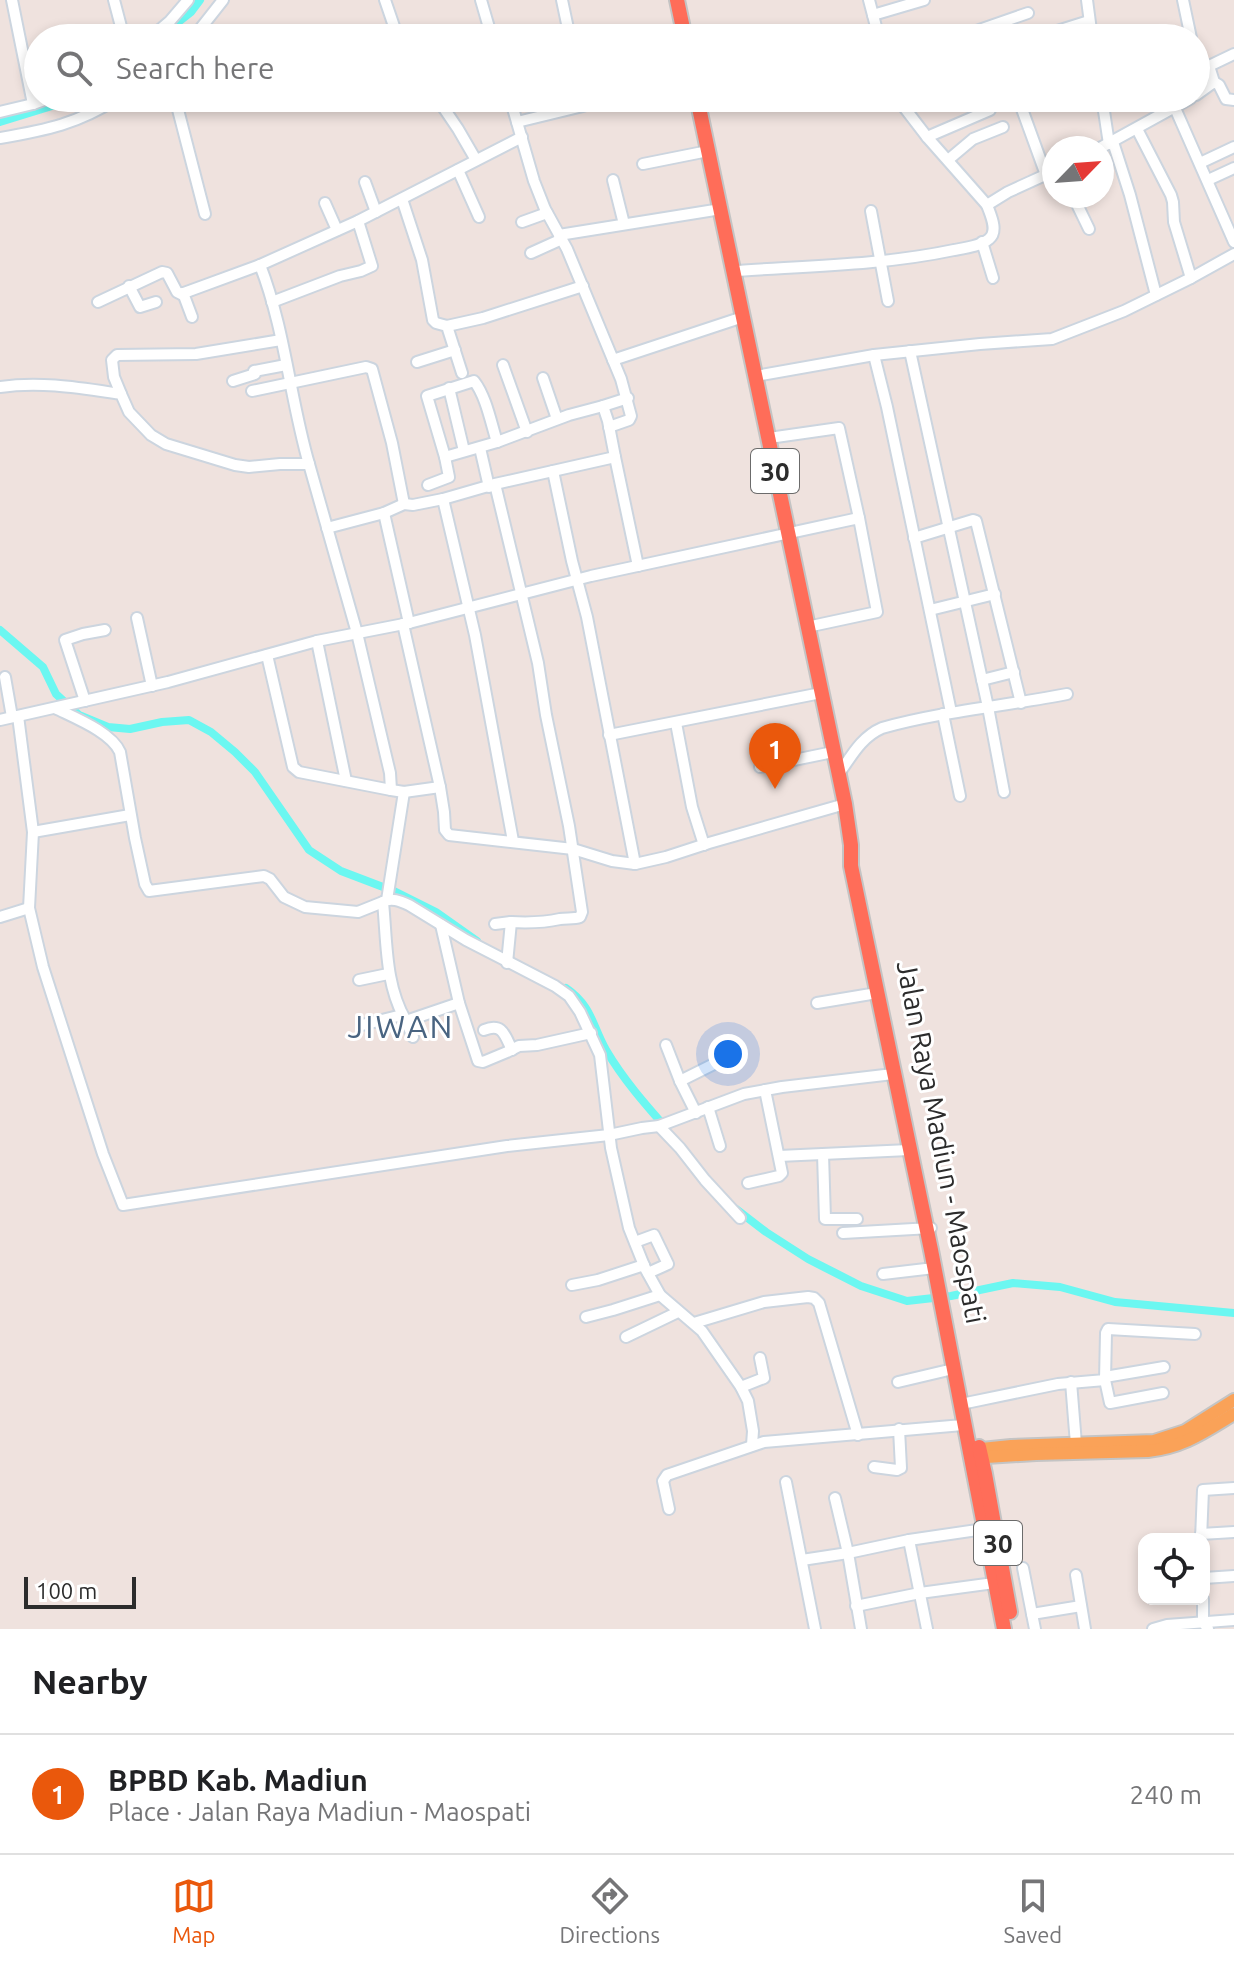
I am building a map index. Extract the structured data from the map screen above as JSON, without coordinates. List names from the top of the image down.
{
  "streets": {
    "highway": ["30", "Jalan Raya Madiun - Maospati"]
  },
  "crossings": [
    ["30", "Jalan Raya Madiun - Maospati"]
  ],
  "districts": ["JIWAN"],
  "scale_bar": "100 m",
  "north": "top right",
  "page": {
    "search": "Search here",
    "pins": "1",
    "scale": "100 m",
    "heading": "Nearby",
    "list": [
      {
        "mark": "1",
        "name": "BPBD Kab. Madiun",
        "note": "Place · Jalan Raya Madiun - Maospati",
        "value": "240 m"
      }
    ],
    "nav": ["Map", "Directions", "Saved"]
  }
}
